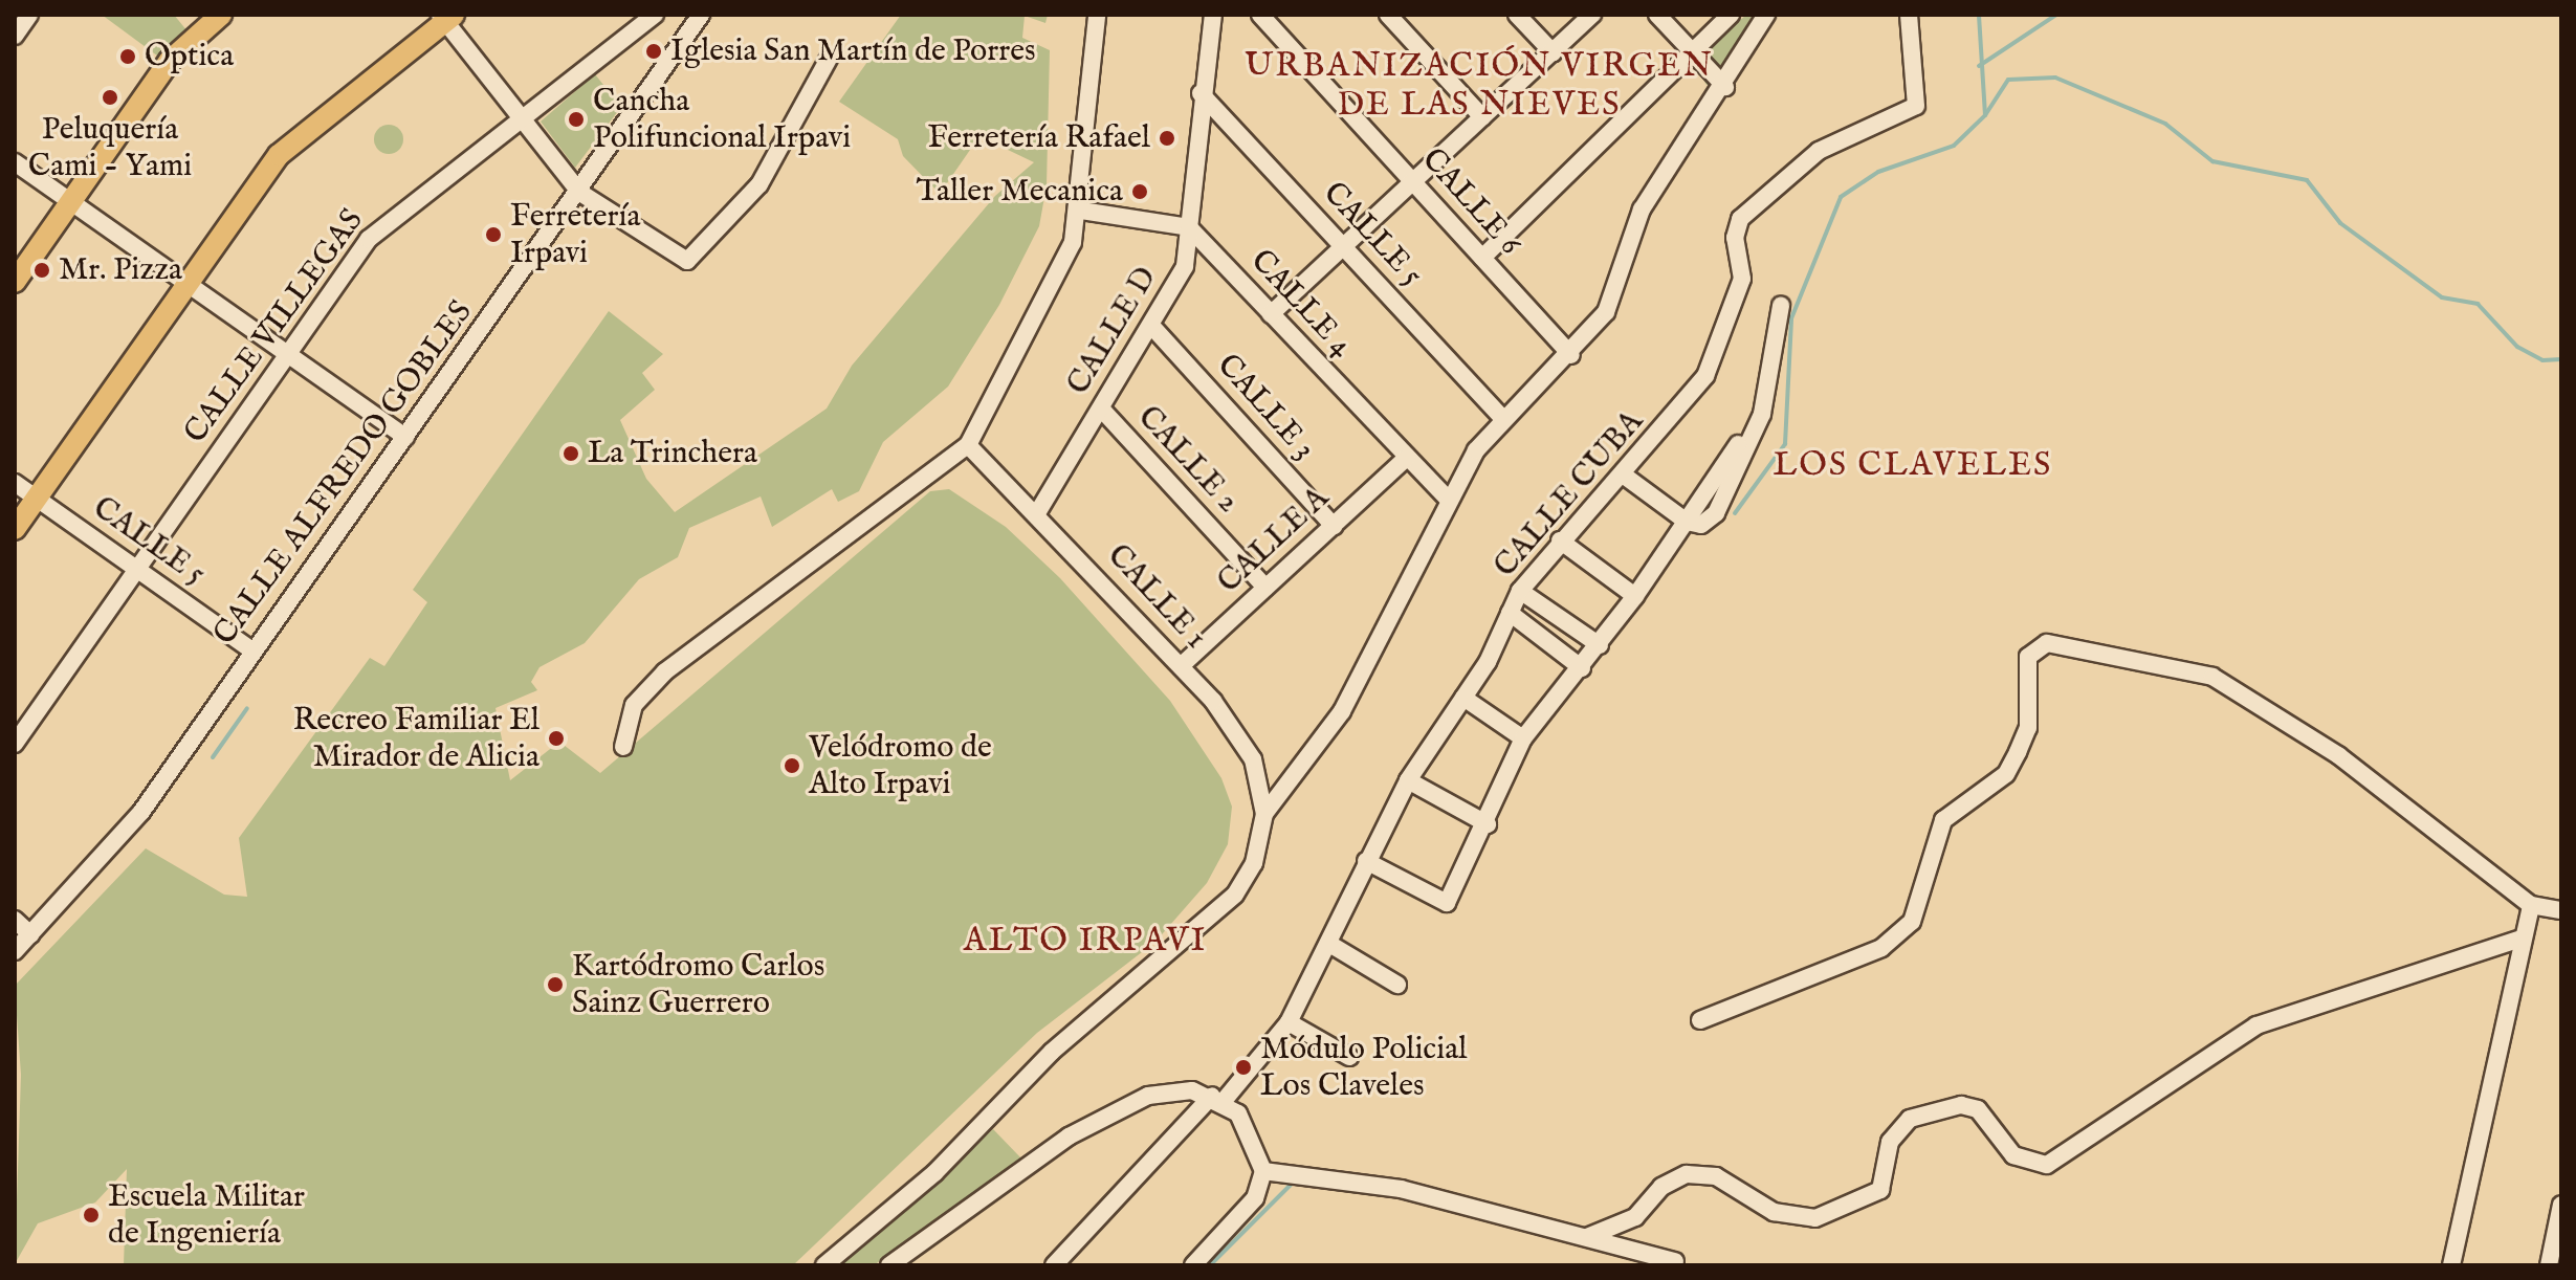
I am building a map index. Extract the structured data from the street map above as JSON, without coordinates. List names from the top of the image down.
{
  "streets": {
    "street": [
      "CALLE 6",
      "CALLE 5",
      "CALLE 4",
      "CALLE VILLEGAS",
      "CALLE D",
      "CALLE 3",
      "CALLE 2",
      "CALLE ALFREDO GOBLES",
      "CALLE CUBA",
      "CALLE A",
      "CALLE 1"
    ]
  },
  "crossings": [
    ["CALLE 5", "CALLE VILLEGAS"],
    ["CALLE 5", "CALLE D"],
    ["CALLE 5", "CALLE ALFREDO GOBLES"],
    ["CALLE 4", "CALLE D"],
    ["CALLE 4", "CALLE A"],
    ["CALLE D", "CALLE 3"],
    ["CALLE D", "CALLE 2"],
    ["CALLE D", "CALLE 1"],
    ["CALLE 3", "CALLE A"],
    ["CALLE 2", "CALLE A"],
    ["CALLE A", "CALLE 1"]
  ],
  "districts": ["URBANIZACIÓN VIRGEN DE LAS NIEVES", "LOS CLAVELES", "ALTO IRPAVI"],
  "places": [
    "Iglesia San Martín de Porres",
    "Optica",
    "Peluquería Cami - Yami",
    "Cancha Polifuncional Irpavi",
    "Ferretería Rafael",
    "Taller Mecanica",
    "Ferretería Irpavi",
    "Mr. Pizza",
    "La Trinchera",
    "Recreo Familiar El Mirador de Alicia",
    "Velódromo de Alto Irpavi",
    "Kartódromo Carlos Sainz Guerrero",
    "Módulo Policial Los Claveles",
    "Escuela Militar de Ingeniería"
  ]
}
